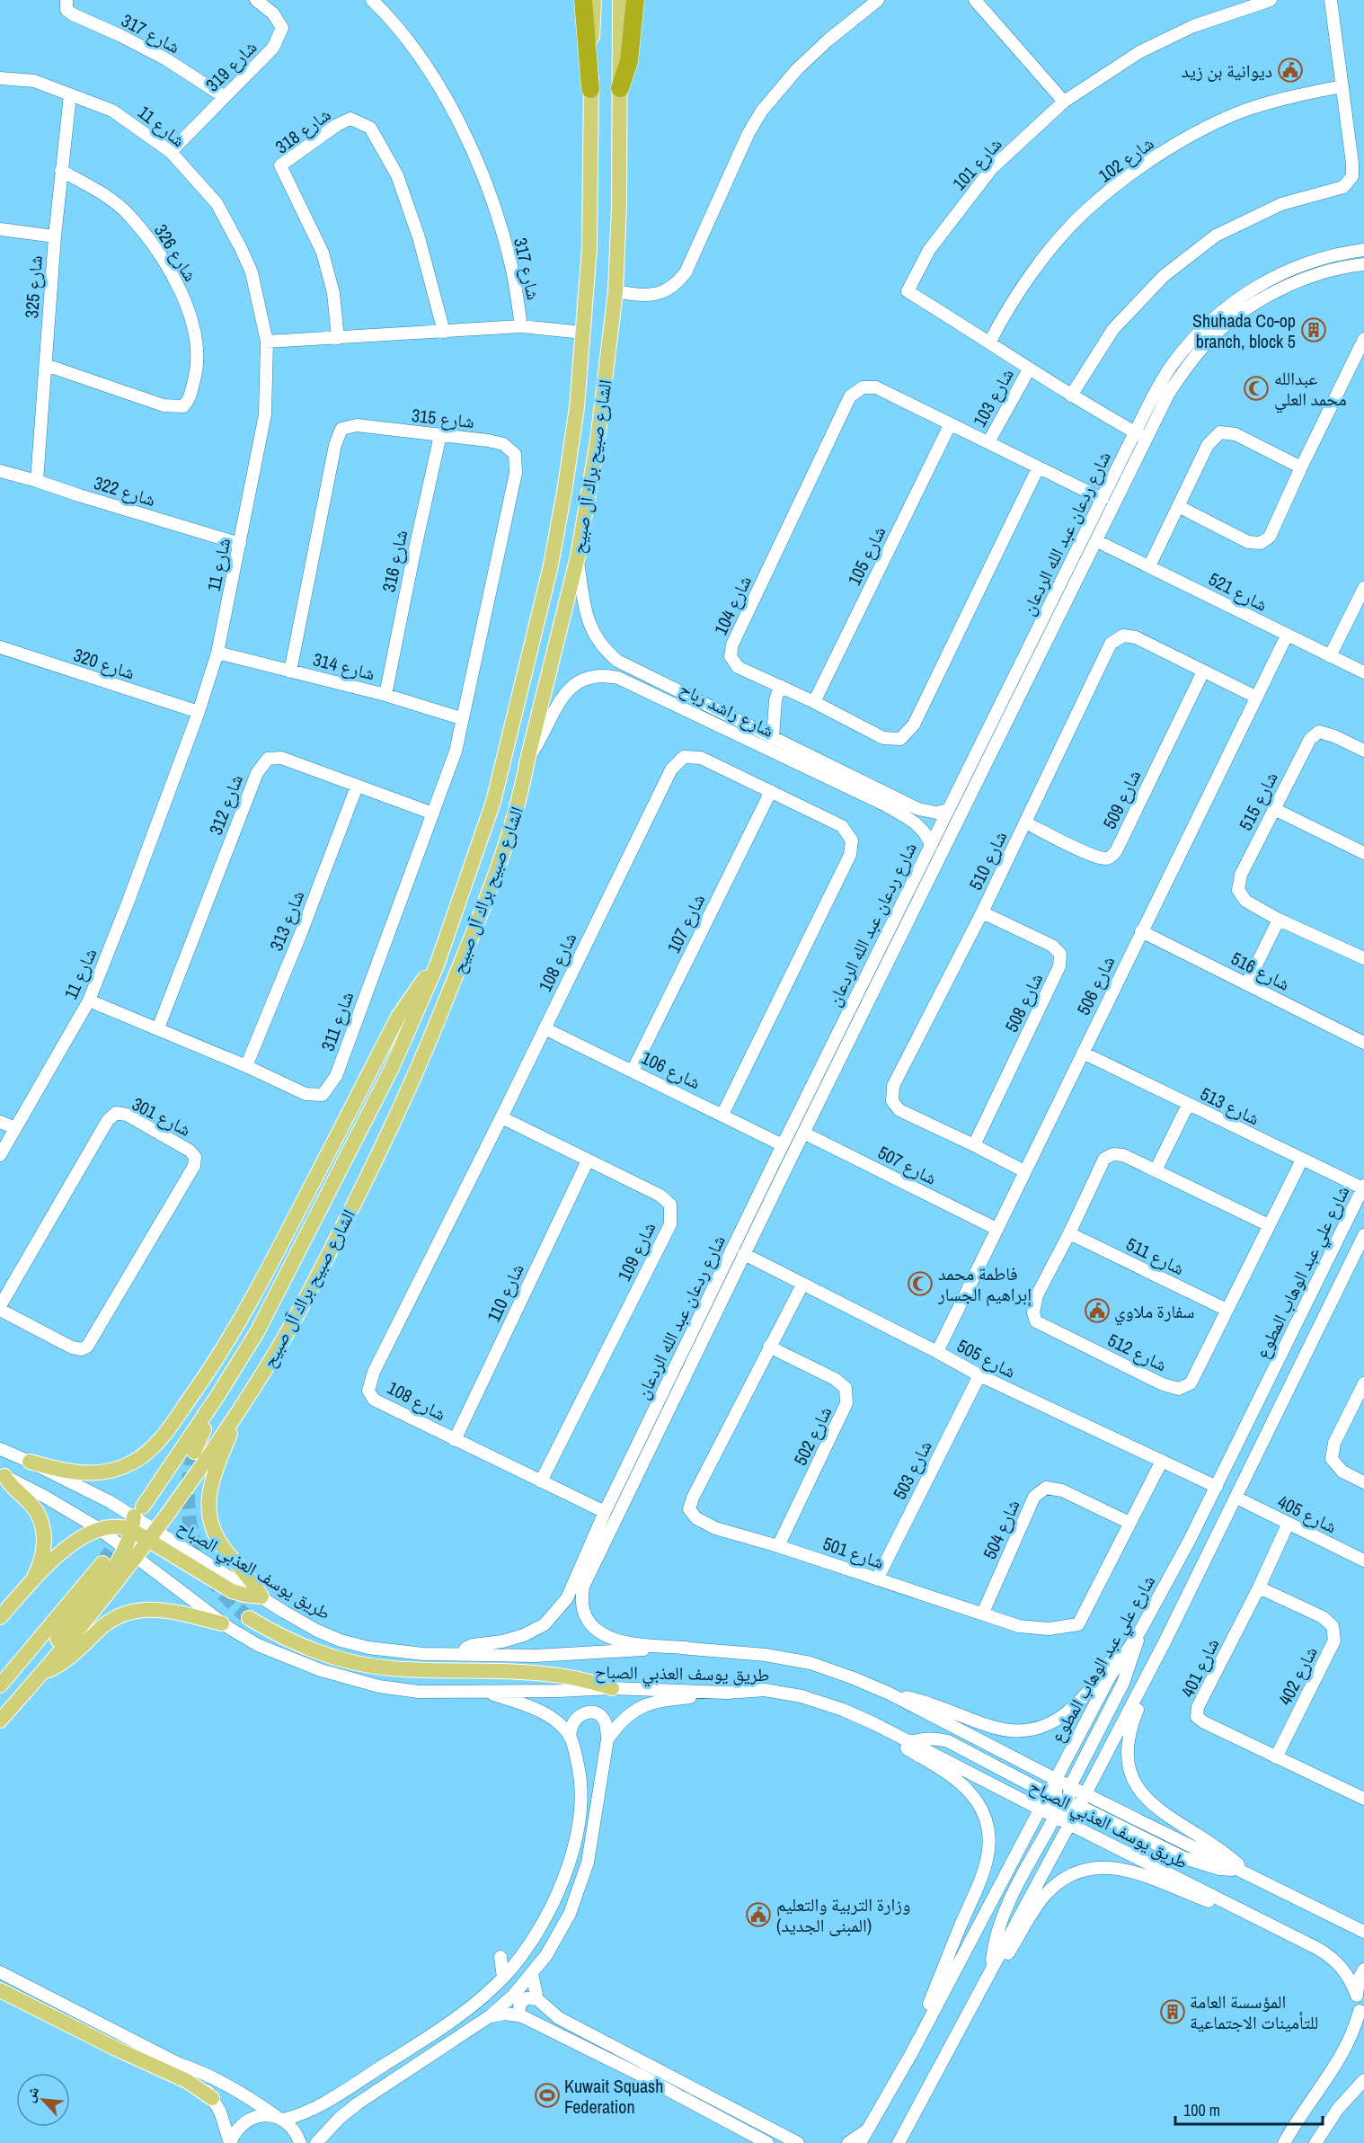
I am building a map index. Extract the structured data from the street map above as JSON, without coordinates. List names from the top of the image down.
{
  "streets": {
    "main road": ["الشارع صبيح براك آل صبيح"],
    "street": [
      "شارع 317",
      "شارع 319",
      "شارع 11",
      "شارع 318",
      "شارع 102",
      "شارع 101",
      "شارع 326",
      "شارع 325",
      "شارع 103",
      "شارع 315",
      "شارع 322",
      "شارع ردعان عبد الله الردعان",
      "شارع 105",
      "شارع 316",
      "شارع 521",
      "شارع 104",
      "شارع 320",
      "شارع 314",
      "شارع راشد رباح",
      "شارع 509",
      "شارع 515",
      "شارع 312",
      "شارع 510",
      "شارع 313",
      "شارع 107",
      "شارع 108",
      "شارع 516",
      "شارع 506",
      "شارع 508",
      "شارع 311",
      "شارع 106",
      "شارع 513",
      "شارع 301",
      "شارع 507",
      "شارع 109",
      "شارع 511",
      "شارع علي عبد الوهاب المطوع",
      "شارع 110",
      "شارع 512",
      "شارع 505",
      "شارع 502",
      "شارع 503",
      "شارع 405",
      "شارع 504",
      "شارع 501",
      "طريق يوسف العذبي الصباح",
      "شارع 401",
      "شارع 402"
    ]
  },
  "crossings": [
    ["شارع 317", "شارع 319"],
    ["شارع 317", "شارع 11"],
    ["شارع 317", "شارع 318"],
    ["شارع 319", "شارع 11"],
    ["شارع 11", "شارع 325"],
    ["شارع 11", "شارع 322"],
    ["شارع 11", "شارع 320"],
    ["شارع 11", "شارع 314"],
    ["شارع 11", "شارع 311"],
    ["شارع 102", "شارع 101"],
    ["شارع 101", "شارع 103"],
    ["شارع 101", "شارع ردعان عبد الله الردعان"],
    ["شارع 326", "شارع 325"],
    ["شارع 325", "شارع 322"],
    ["شارع 103", "شارع 104"],
    ["شارع 315", "شارع 316"],
    ["شارع 315", "شارع 314"],
    ["شارع 315", "شارع 311"],
    ["الشارع صبيح براك آل صبيح", "شارع راشد رباح"],
    ["الشارع صبيح براك آل صبيح", "طريق يوسف العذبي الصباح"],
    ["شارع ردعان عبد الله الردعان", "شارع 521"],
    ["شارع ردعان عبد الله الردعان", "شارع 104"],
    ["شارع ردعان عبد الله الردعان", "شارع راشد رباح"],
    ["شارع ردعان عبد الله الردعان", "شارع 108"],
    ["شارع ردعان عبد الله الردعان", "شارع 106"],
    ["شارع ردعان عبد الله الردعان", "شارع 507"],
    ["شارع ردعان عبد الله الردعان", "شارع 505"],
    ["شارع ردعان عبد الله الردعان", "طريق يوسف العذبي الصباح"],
    ["شارع 105", "شارع 104"],
    ["شارع 316", "شارع 314"],
    ["شارع 521", "شارع 506"],
    ["شارع 314", "شارع 311"],
    ["شارع 509", "شارع 510"],
    ["شارع 312", "شارع 313"],
    ["شارع 312", "شارع 311"],
    ["شارع 510", "شارع 506"],
    ["شارع 510", "شارع 508"],
    ["شارع 313", "شارع 311"],
    ["شارع 107", "شارع 108"],
    ["شارع 107", "شارع 106"],
    ["شارع 108", "شارع 106"],
    ["شارع 108", "شارع 109"],
    ["شارع 108", "شارع 110"],
    ["شارع 516", "شارع 506"],
    ["شارع 506", "شارع 513"],
    ["شارع 506", "شارع 507"],
    ["شارع 506", "شارع 505"],
    ["شارع 513", "شارع علي عبد الوهاب المطوع"],
    ["شارع 513", "شارع 512"],
    ["شارع 109", "شارع 110"],
    ["شارع 511", "شارع 512"],
    ["شارع علي عبد الوهاب المطوع", "شارع 505"],
    ["شارع علي عبد الوهاب المطوع", "شارع 405"],
    ["شارع علي عبد الوهاب المطوع", "طريق يوسف العذبي الصباح"],
    ["شارع 505", "شارع 503"],
    ["شارع 505", "شارع 501"],
    ["شارع 502", "شارع 501"],
    ["شارع 503", "شارع 501"],
    ["شارع 405", "شارع 401"],
    ["شارع 504", "شارع 501"],
    ["شارع 401", "شارع 402"]
  ],
  "places": {
    "public building": ["ديوانية بن زيد", "سفارة ملاوي", "وزارة التربية والتعليم (المبنى الجديد)"],
    "building": ["Shuhada Co-op branch, block 5", "المؤسسة العامة للتأمينات الاجتماعية"],
    "mosque": ["عبدالله محمد العلي", "فاطمة محمد إبراهيم الجسار"],
    "sports": ["Kuwait Squash Federation"]
  },
  "scale_bar": "100 m",
  "north": "top left"
}
